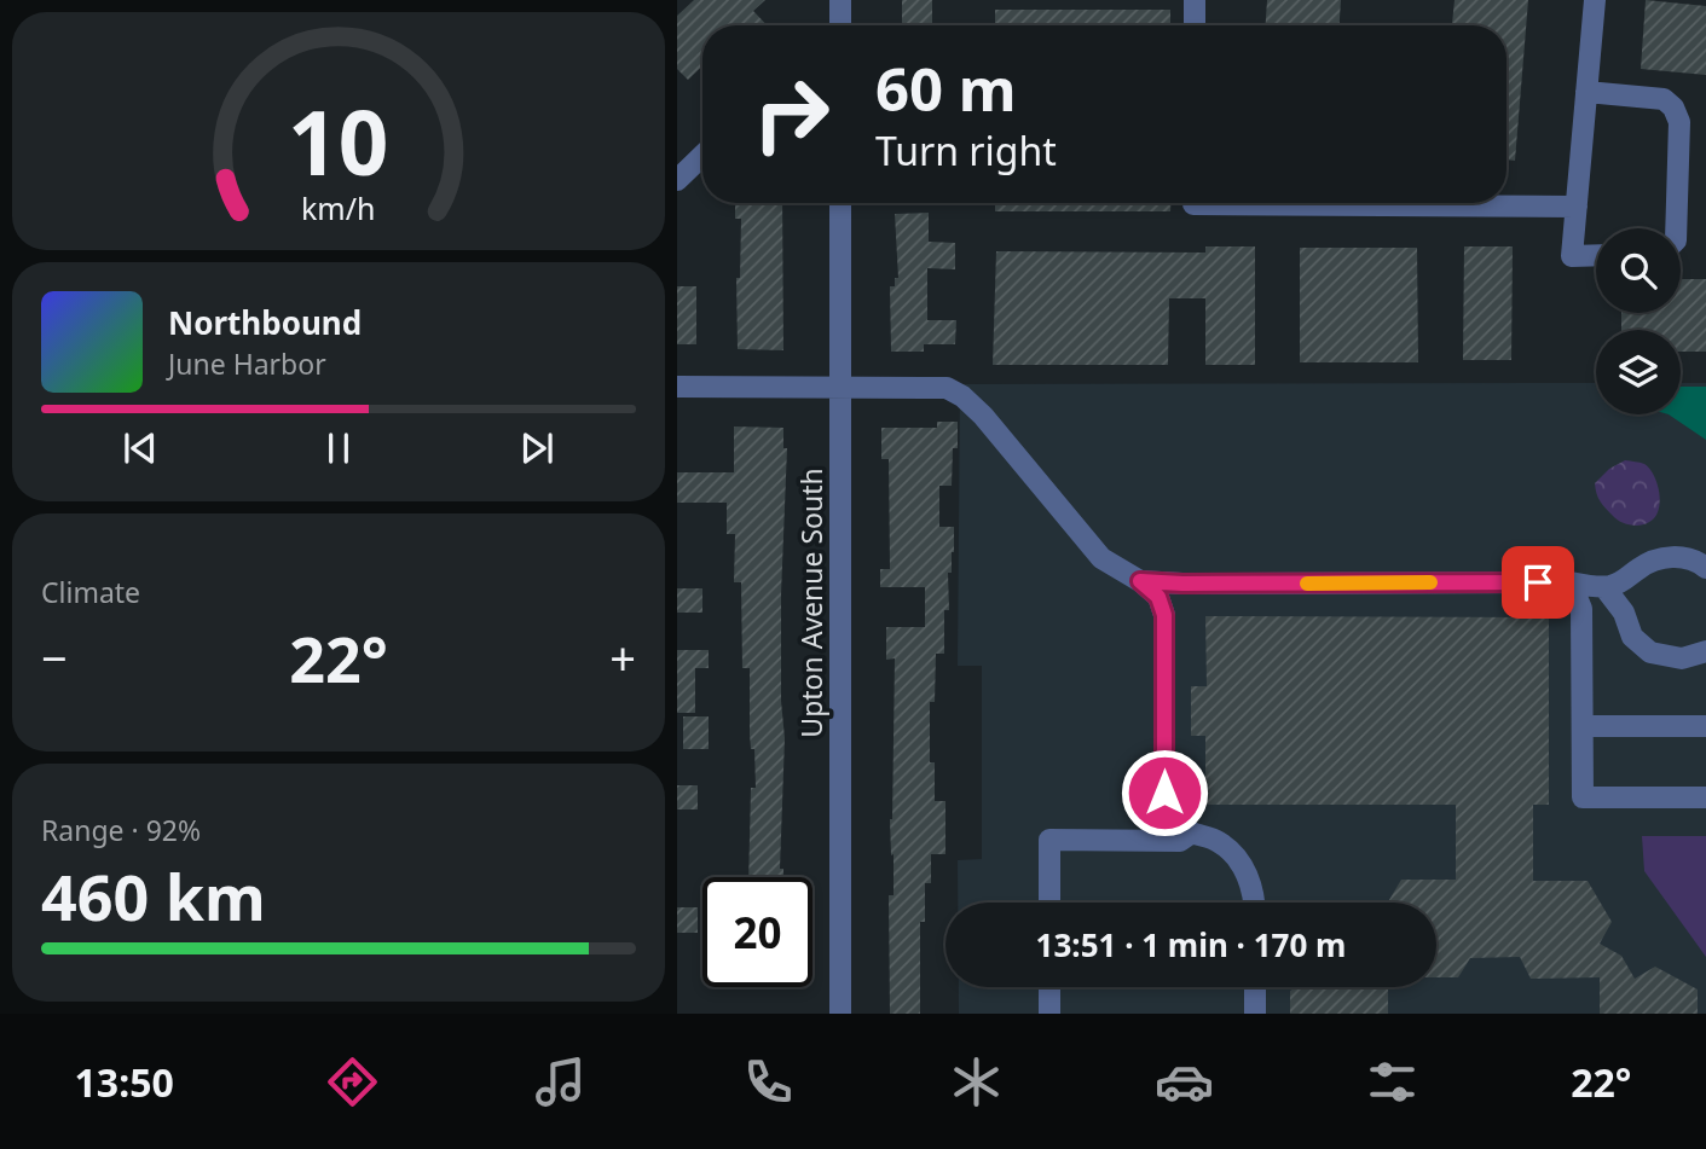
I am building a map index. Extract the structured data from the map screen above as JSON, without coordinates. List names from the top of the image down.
{
  "streets": {
    "street": ["Upton Avenue South"]
  },
  "page": {
    "turn": ["60 m", "Turn right"],
    "song": ["Northbound", "June Harbor"],
    "tile": [
      "Climate",
      ["Range · 92%", "460 km"]
    ],
    "heat": ["−", "22°", "+"],
    "limit": "20",
    "trip": "13:51 · 1 min · 170 m",
    "tabs": ["13:50", "22°"],
    "gauge": ["10", "km/h"]
  }
}
